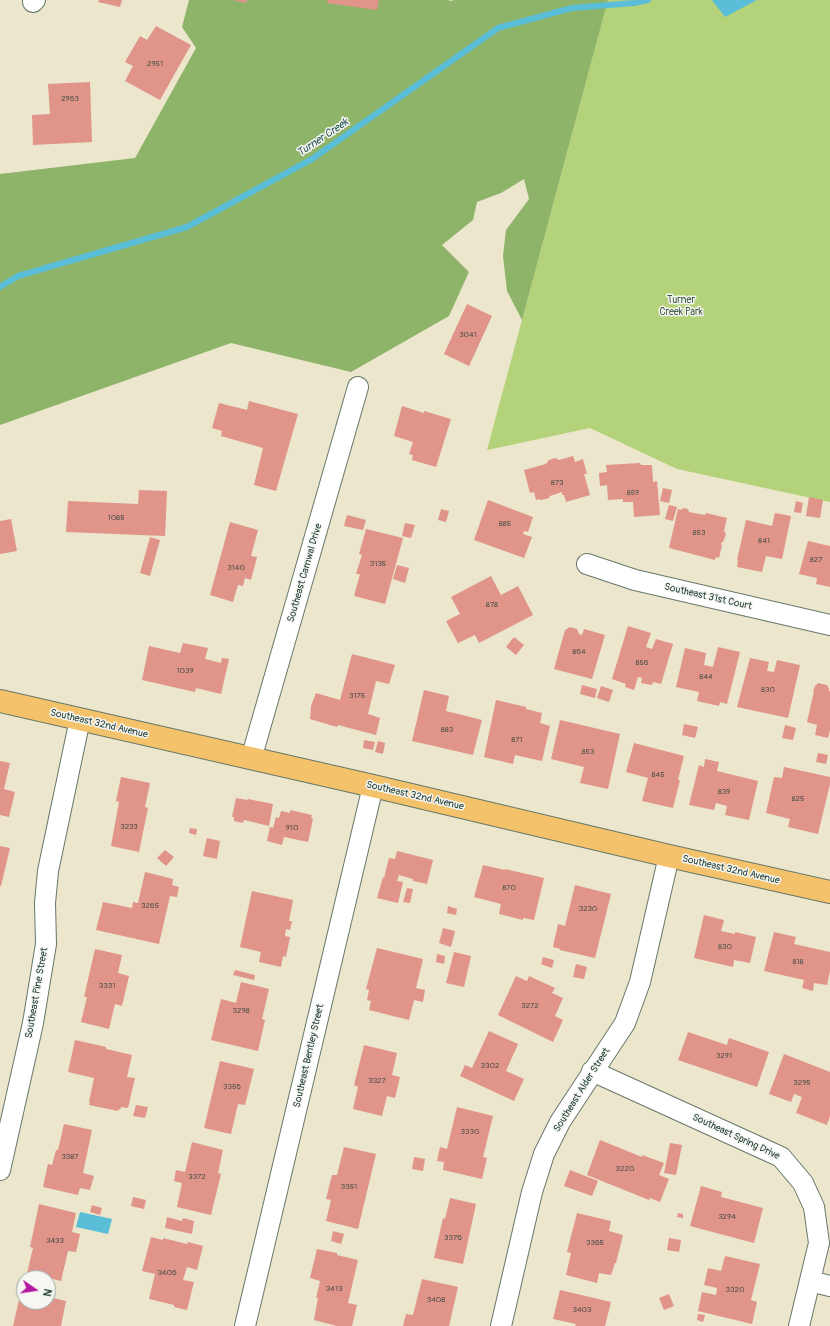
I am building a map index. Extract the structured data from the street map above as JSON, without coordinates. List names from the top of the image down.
{
  "streets": {
    "main road": ["Southeast 32nd Avenue"],
    "street": [
      "Southeast Camwal Drive",
      "Southeast 31st Court",
      "Southeast Pine Street",
      "Southeast Bentley Street",
      "Southeast Alder Street",
      "Southeast Spring Drive"
    ]
  },
  "crossings": [
    ["Southeast Camwal Drive", "Southeast 32nd Avenue"],
    ["Southeast 32nd Avenue", "Southeast Pine Street"],
    ["Southeast 32nd Avenue", "Southeast Bentley Street"],
    ["Southeast 32nd Avenue", "Southeast Alder Street"],
    ["Southeast Alder Street", "Southeast Spring Drive"]
  ],
  "water": ["Turner Creek"],
  "parks": ["Turner Creek Park"],
  "house_numbers": [
    "2951",
    "2963",
    "3041",
    "873",
    "859",
    "1085",
    "885",
    "853",
    "841",
    "827",
    "3135",
    "3140",
    "878",
    "864",
    "856",
    "1039",
    "844",
    "830",
    "3175",
    "883",
    "871",
    "853",
    "845",
    "839",
    "825",
    "3233",
    "910",
    "870",
    "3265",
    "3230",
    "830",
    "818",
    "3331",
    "3272",
    "3298",
    "3291",
    "3302",
    "3327",
    "3295",
    "3356",
    "3330",
    "3387",
    "3220",
    "3372",
    "3351",
    "3294",
    "3376",
    "3433",
    "3365",
    "3406",
    "3413",
    "3320",
    "3408",
    "3403"
  ],
  "north": "right"
}
